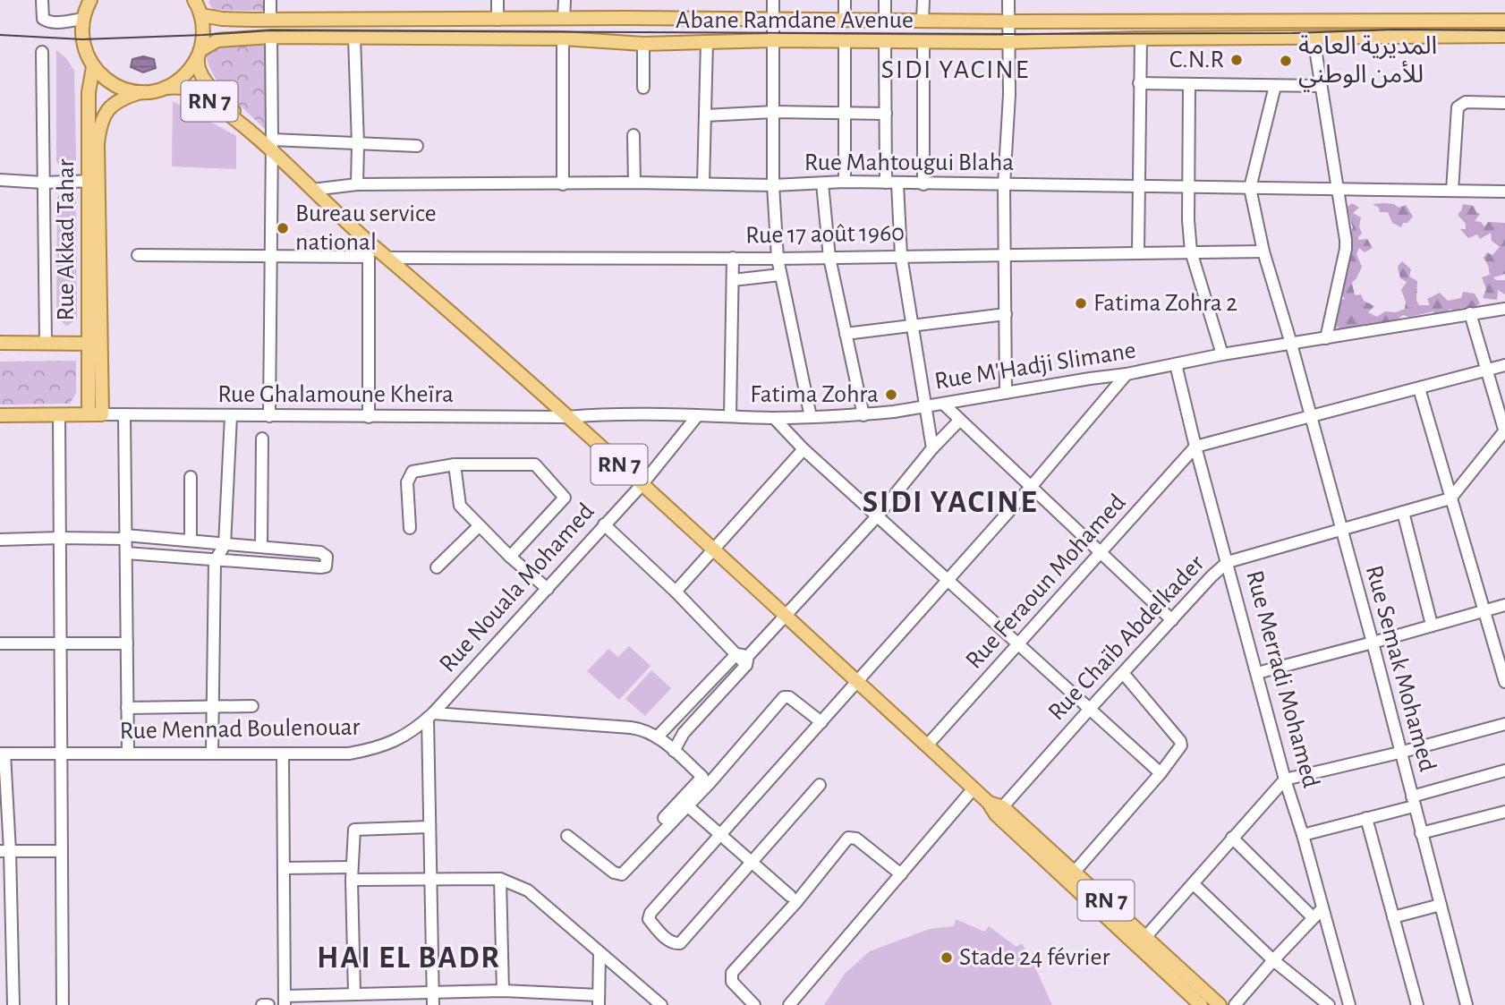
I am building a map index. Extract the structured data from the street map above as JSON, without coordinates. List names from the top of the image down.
{
  "streets": {
    "main road": ["Abane Ramdane Avenue", "RN 7", "Rue Akkad Tahar"],
    "street": [
      "Rue Mahtougui Blaha",
      "Rue 17 août 1960",
      "Rue M'Hadji Slimane",
      "Rue Ghalamoune Kheïra",
      "Rue Feraoun Mohamed",
      "Rue Nouala Mohamed",
      "Rue Chaïb Abdelkader",
      "Rue Semak Mohamed",
      "Rue Merradi Mohamed",
      "Rue Mennad Boulenouar"
    ]
  },
  "crossings": [
    ["Abane Ramdane Avenue", "RN 7"],
    ["RN 7", "Rue Mahtougui Blaha"],
    ["RN 7", "Rue 17 août 1960"],
    ["RN 7", "Rue M'Hadji Slimane"],
    ["RN 7", "Rue Ghalamoune Kheïra"],
    ["RN 7", "Rue Feraoun Mohamed"],
    ["RN 7", "Rue Nouala Mohamed"],
    ["RN 7", "Rue Chaïb Abdelkader"],
    ["Rue Mahtougui Blaha", "Rue Semak Mohamed"],
    ["Rue 17 août 1960", "Rue Semak Mohamed"],
    ["Rue Akkad Tahar", "Rue Ghalamoune Kheïra"],
    ["Rue M'Hadji Slimane", "Rue Ghalamoune Kheïra"],
    ["Rue M'Hadji Slimane", "Rue Nouala Mohamed"],
    ["Rue M'Hadji Slimane", "Rue Semak Mohamed"],
    ["Rue M'Hadji Slimane", "Rue Merradi Mohamed"],
    ["Rue Feraoun Mohamed", "Rue Merradi Mohamed"],
    ["Rue Nouala Mohamed", "Rue Mennad Boulenouar"],
    ["Rue Chaïb Abdelkader", "Rue Semak Mohamed"],
    ["Rue Chaïb Abdelkader", "Rue Merradi Mohamed"]
  ],
  "districts": ["SIDI YACINE", "SIDI YACINE", "HAI EL BADR"],
  "places": [
    "C.N.R",
    "المديرية العامة للأمن الوطني",
    "Bureau service national",
    "Fatima Zohra 2",
    "Fatima Zohra",
    "Stade 24 février"
  ]
}
